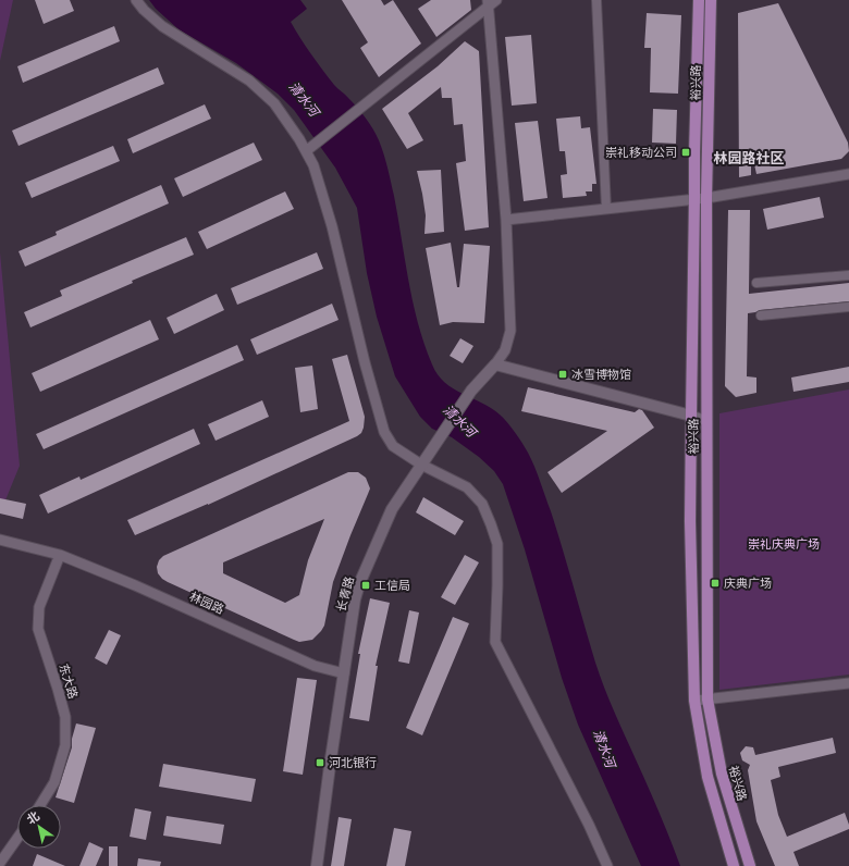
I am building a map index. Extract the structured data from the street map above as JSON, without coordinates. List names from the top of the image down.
{
  "streets": {
    "main road": ["裕兴路", "长青路"],
    "street": ["林园路", "东大路"]
  },
  "crossings": [
    ["长青路", "林园路"],
    ["林园路", "东大路"]
  ],
  "districts": ["林园路社区"],
  "water": ["清水河"],
  "parks": ["崇礼庆典广场"],
  "places": {
    "transit": [
      "崇礼移动公司",
      "冰雪博物馆",
      "庆典广场",
      "工信局",
      "河北银行"
    ]
  },
  "north": "top left"
}
